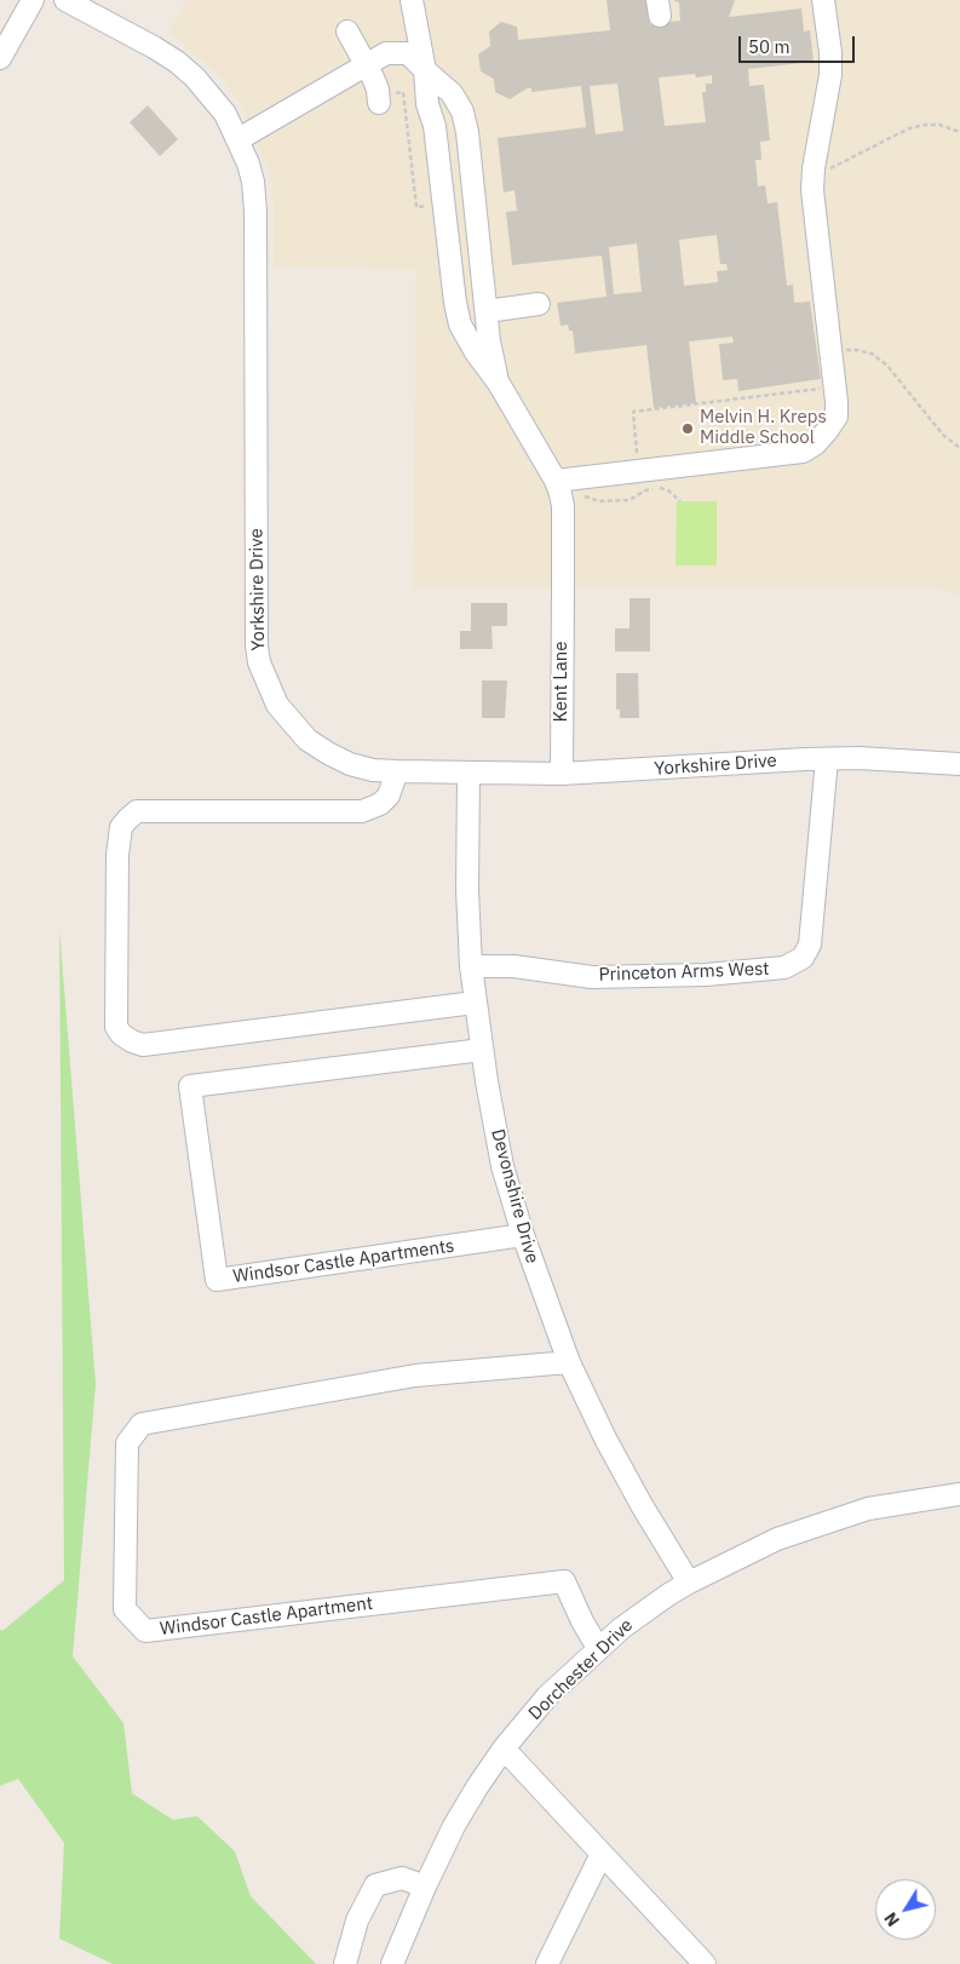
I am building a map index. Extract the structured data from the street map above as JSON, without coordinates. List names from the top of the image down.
{
  "streets": {
    "street": [
      "Yorkshire Drive",
      "Kent Lane",
      "Princeton Arms West",
      "Devonshire Drive",
      "Windsor Castle Apartments",
      "Windsor Castle Apartment",
      "Dorchester Drive"
    ]
  },
  "crossings": [
    ["Yorkshire Drive", "Kent Lane"],
    ["Yorkshire Drive", "Princeton Arms West"],
    ["Yorkshire Drive", "Devonshire Drive"],
    ["Princeton Arms West", "Devonshire Drive"],
    ["Devonshire Drive", "Windsor Castle Apartments"],
    ["Devonshire Drive", "Windsor Castle Apartment"],
    ["Devonshire Drive", "Dorchester Drive"],
    ["Windsor Castle Apartment", "Dorchester Drive"]
  ],
  "places": ["Melvin H. Kreps Middle School"],
  "scale_bar": "50 m",
  "north": "bottom left"
}
